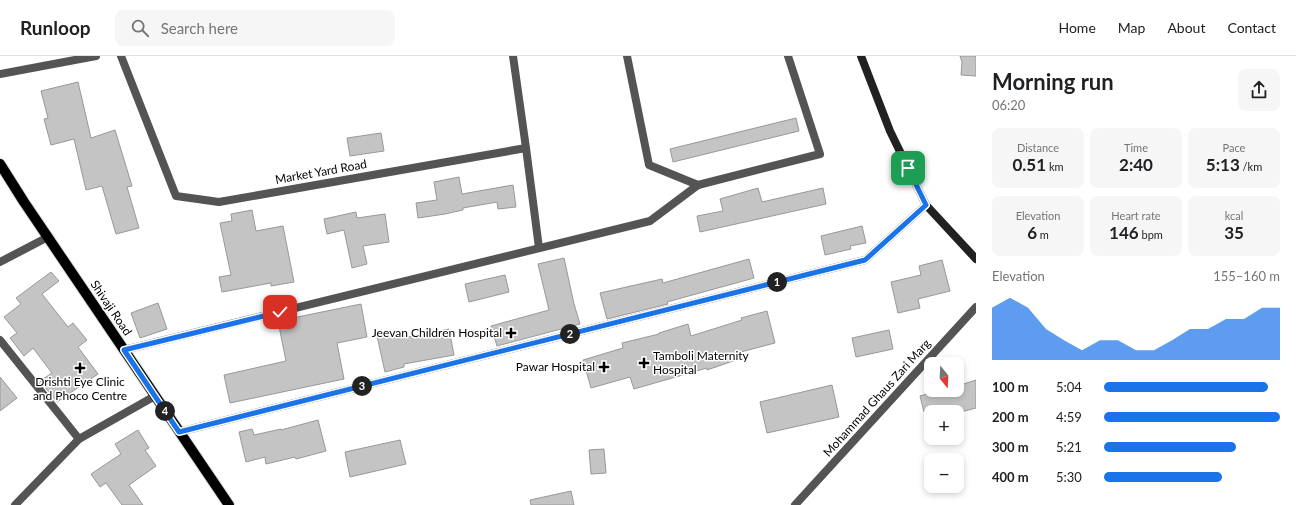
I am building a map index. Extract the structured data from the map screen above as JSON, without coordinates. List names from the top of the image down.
{
  "streets": {
    "main road": ["Shivaji Road"],
    "street": ["Market Yard Road", "Mohammad Ghaus Zari Marg"]
  },
  "places": {
    "health": [
      "Jeevan Children Hospital",
      "Tamboli Maternity Hospital",
      "Pawar Hospital",
      "Drishti Eye Clinic and Phoco Centre"
    ]
  },
  "north": "bottom",
  "page": {
    "header": "Runloop",
    "search": "Search here",
    "nav": [
      "Home",
      "Map",
      "About",
      "Contact"
    ],
    "heading": ["Morning run", "06:20"],
    "stats": [
      ["Distance", "0.51 km"],
      ["Time", "2:40"],
      ["Pace", "5:13 /km"],
      ["Elevation", "6 m"],
      ["Heart rate", "146 bpm"],
      ["kcal", "35"]
    ],
    "chart": ["Elevation", "155–160 m"],
    "pins": [
      "1",
      "2",
      "3",
      "4"
    ],
    "map_buttons": ["+", "−"],
    "list": [
      {
        "name": "100 m",
        "note": "5:04"
      },
      {
        "name": "200 m",
        "note": "4:59"
      },
      {
        "name": "300 m",
        "note": "5:21"
      },
      {
        "name": "400 m",
        "note": "5:30"
      }
    ]
  }
}
